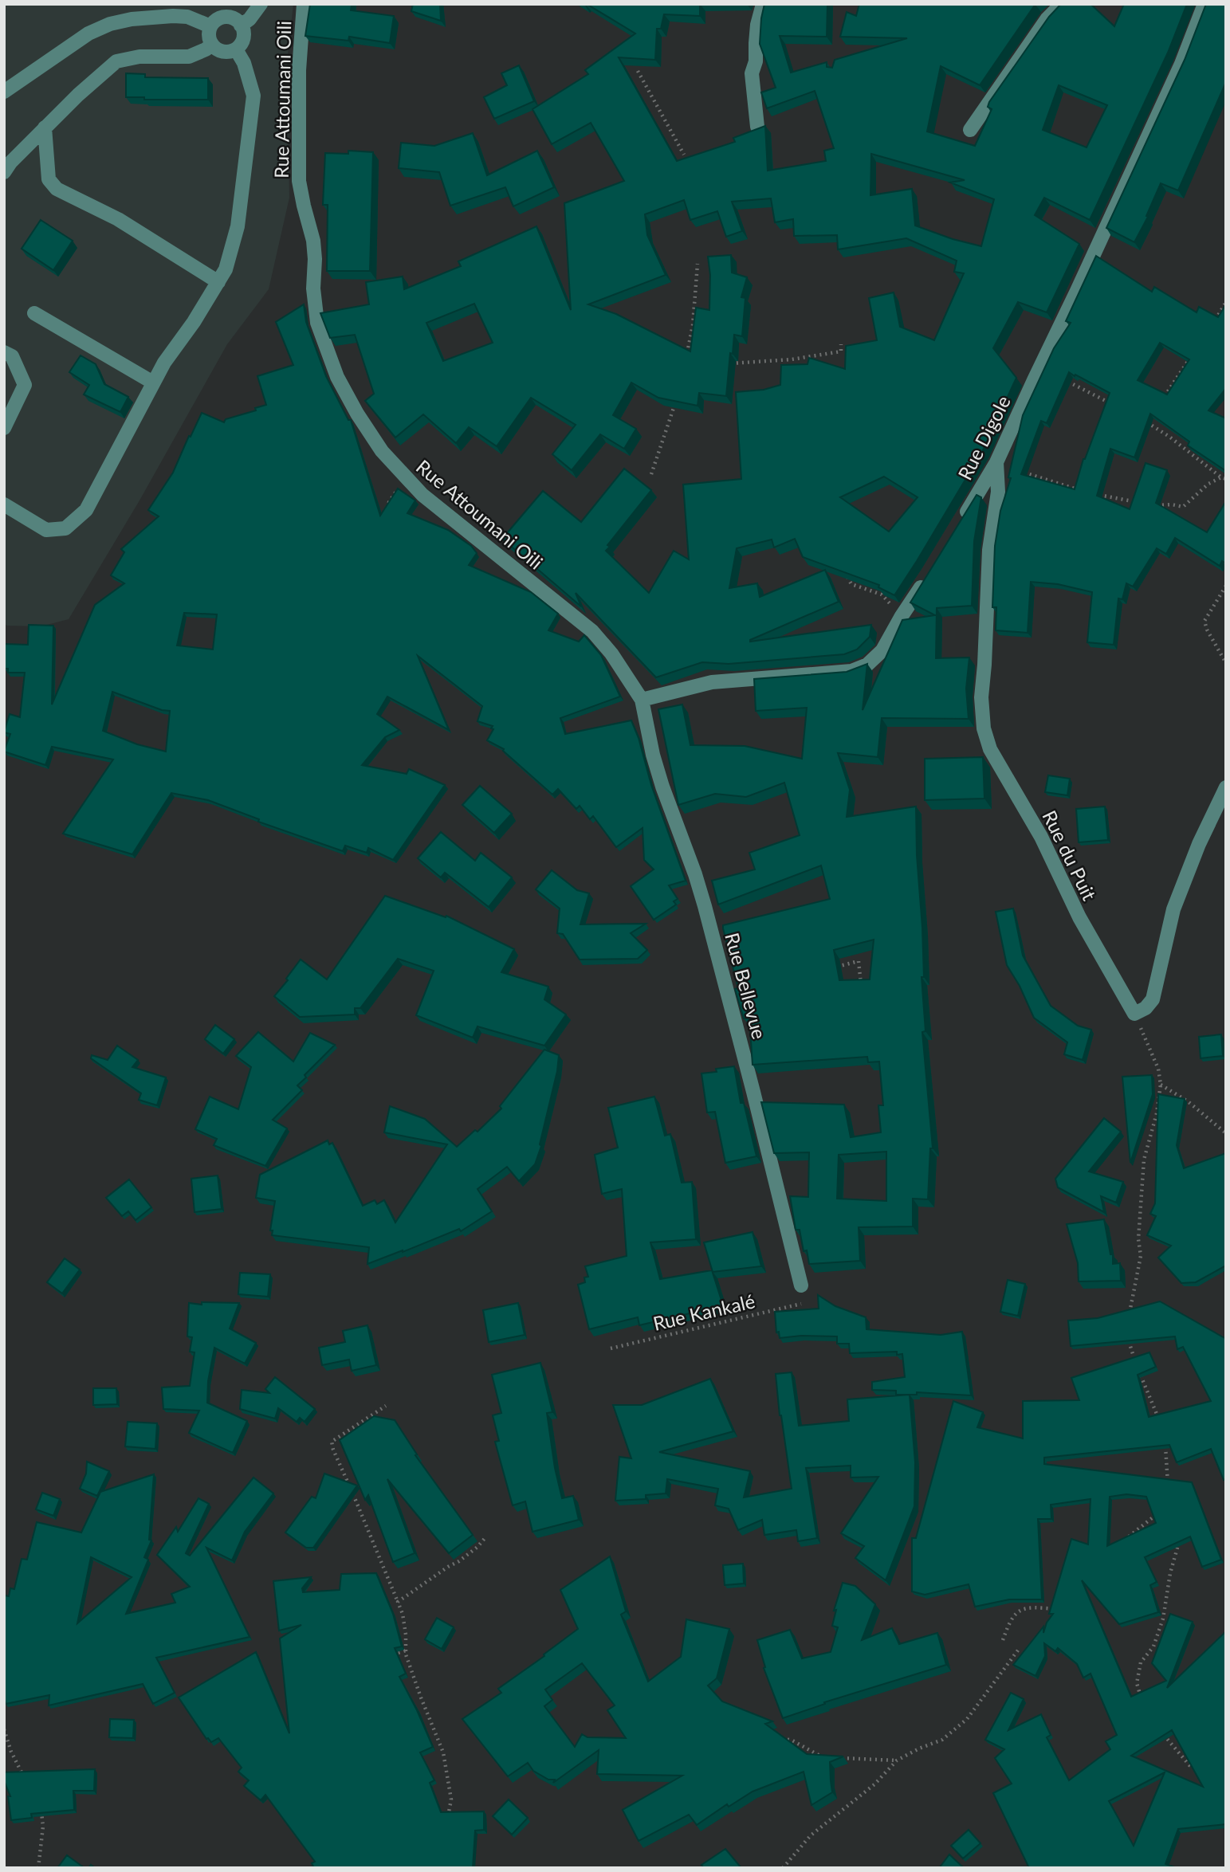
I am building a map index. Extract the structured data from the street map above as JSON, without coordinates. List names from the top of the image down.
{
  "streets": {
    "street": [
      "Rue Attoumani Oili",
      "Rue Digole",
      "Rue du Puit",
      "Rue Bellevue"
    ],
    "path": ["Rue Kankalé"]
  },
  "crossings": [
    ["Rue Attoumani Oili", "Rue Bellevue"],
    ["Rue Digole", "Rue du Puit"]
  ]
}
